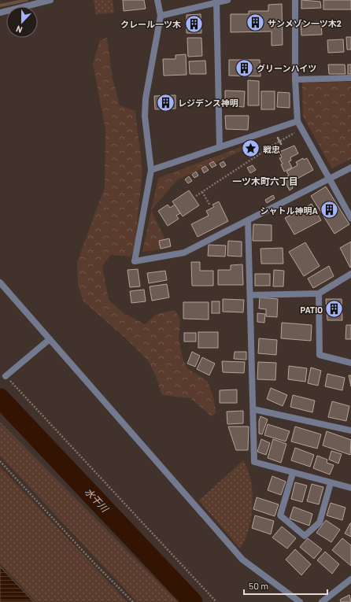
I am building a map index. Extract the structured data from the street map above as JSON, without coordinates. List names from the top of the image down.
{
  "districts": ["一ツ木町六丁目"],
  "water": ["水干川"],
  "places": {
    "building": [
      "サンメゾン一ツ木2",
      "クレール一ツ木",
      "グリーンハイツ",
      "レジデンス神明",
      "シャトル神明A",
      "PATIO"
    ],
    "place": ["戦忠"]
  },
  "scale_bar": "50 m",
  "north": "bottom"
}
